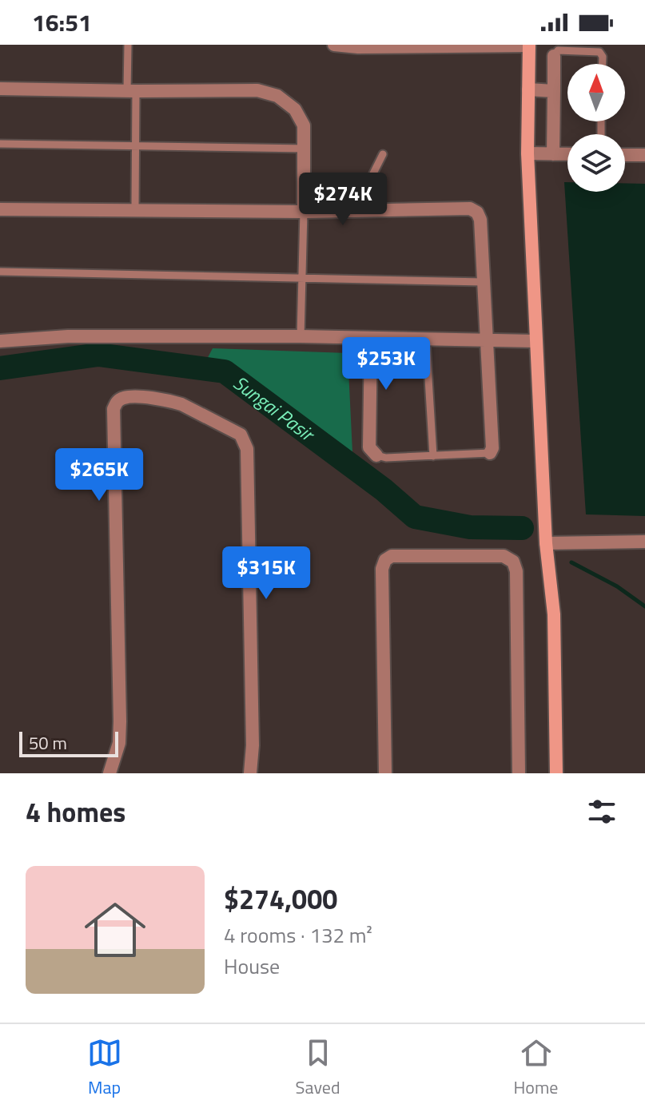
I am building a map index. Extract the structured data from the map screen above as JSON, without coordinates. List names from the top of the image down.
{
  "water": ["Sungai Pasir"],
  "scale_bar": "50 m",
  "north": "top",
  "page": {
    "status": "16:51",
    "price": [
      "$274K",
      "$253K",
      "$265K",
      "$315K"
    ],
    "scale": "50 m",
    "heading": "4 homes",
    "list": [
      {
        "name": "$274,000",
        "note": "4 rooms · 132 m² · House"
      }
    ],
    "tabs": ["Map", "Saved", "Home"]
  }
}
